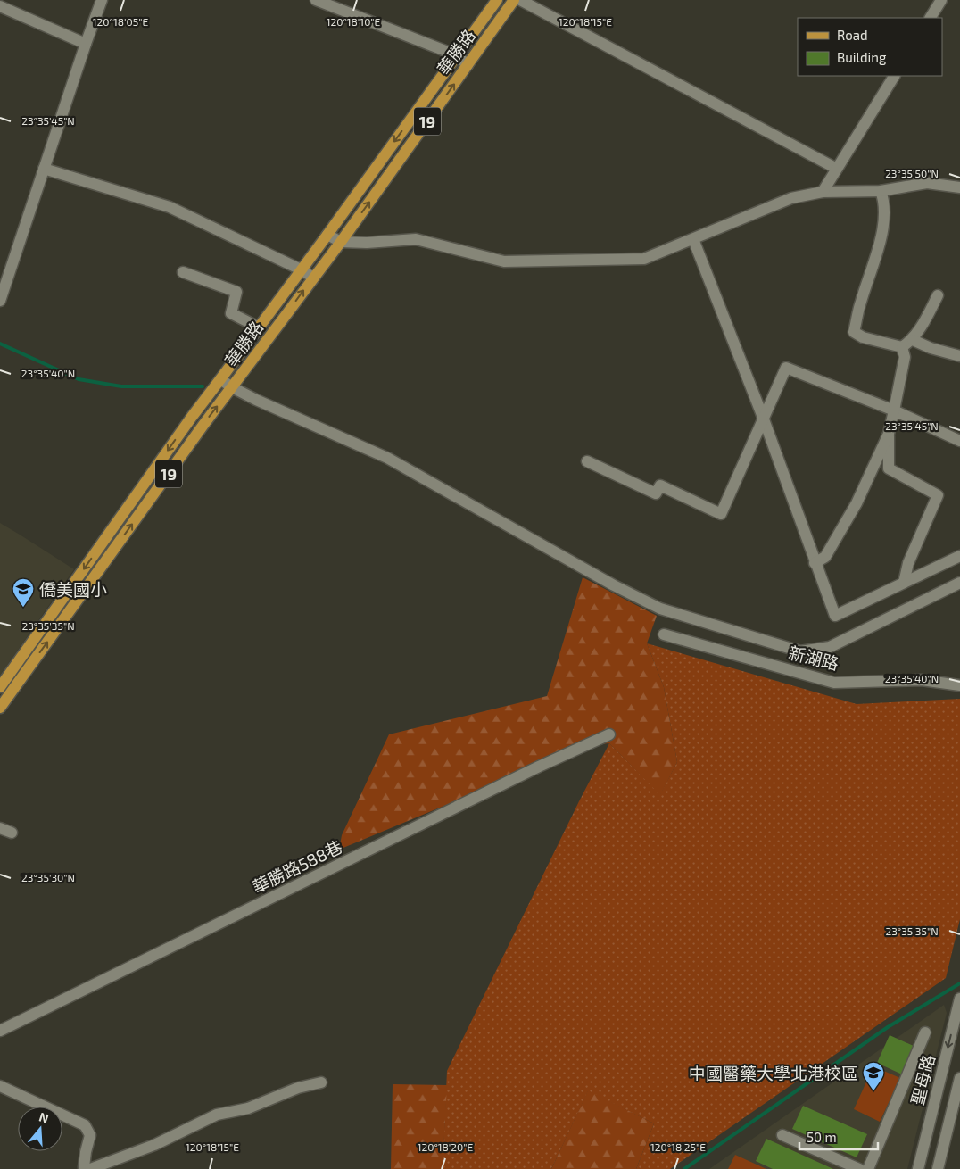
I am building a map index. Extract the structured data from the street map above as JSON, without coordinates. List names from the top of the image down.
{
  "streets": {
    "main road": ["華勝路", "19"],
    "street": ["新湖路", "華勝路588巷", "聖母路"]
  },
  "places": {
    "school or university": ["僑美國小", "中國醫藥大學北港校區"]
  },
  "legend": ["Road", "Building"],
  "scale_bar": "50 m",
  "north": "top",
  "coordinates": [
    "120°18'05\"E",
    "120°18'10\"E",
    "120°18'15\"E",
    "23°35'45\"N",
    "23°35'50\"N",
    "23°35'40\"N",
    "23°35'35\"N",
    "23°35'30\"N",
    "120°18'20\"E",
    "120°18'25\"E"
  ]
}
